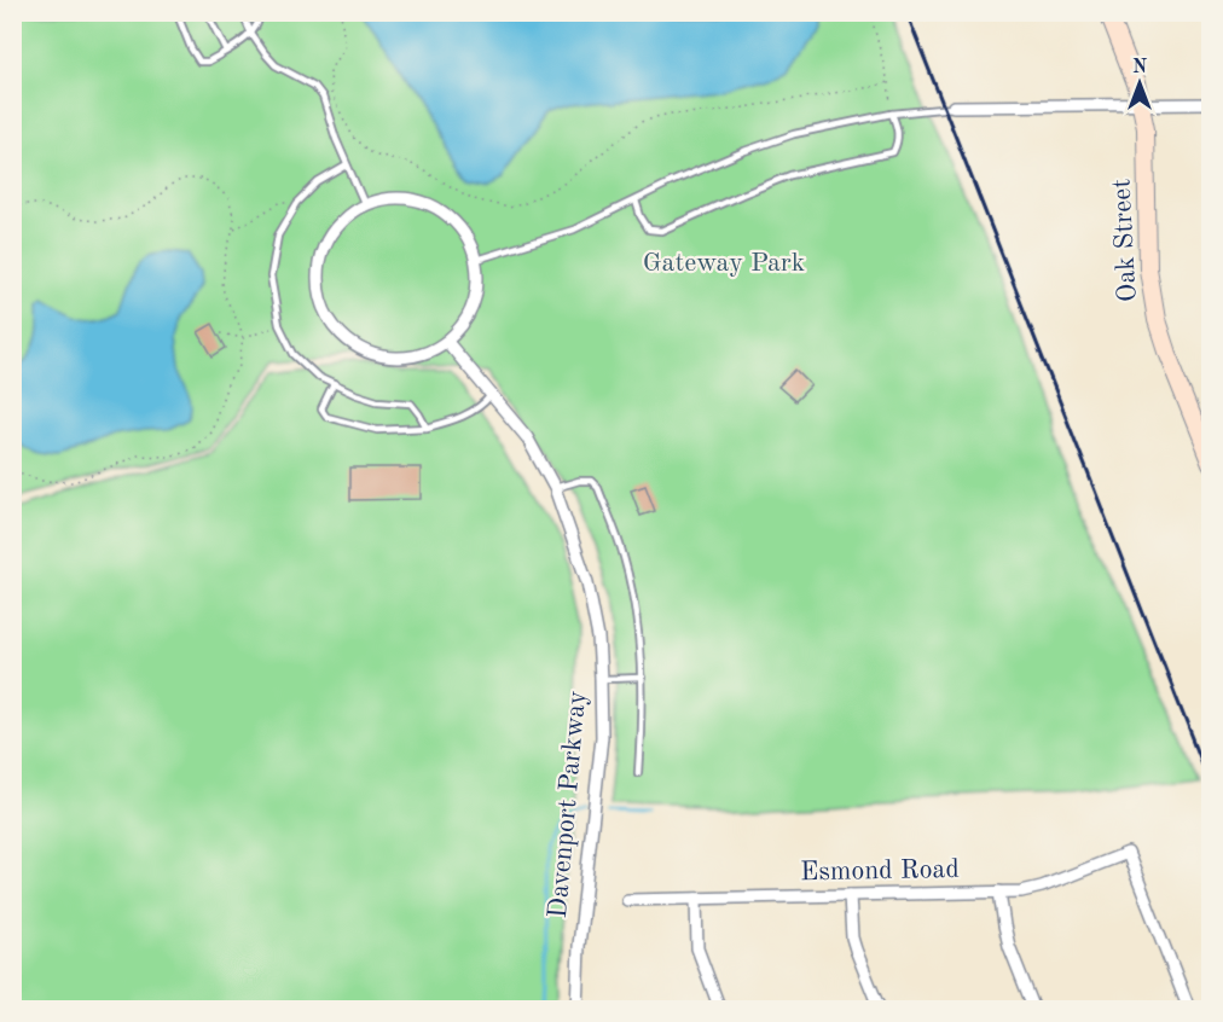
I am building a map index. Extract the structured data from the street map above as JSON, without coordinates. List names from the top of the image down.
{
  "streets": {
    "street": ["Oak Street", "Davenport Parkway", "Esmond Road"]
  },
  "parks": ["Gateway Park"],
  "north": "top"
}
